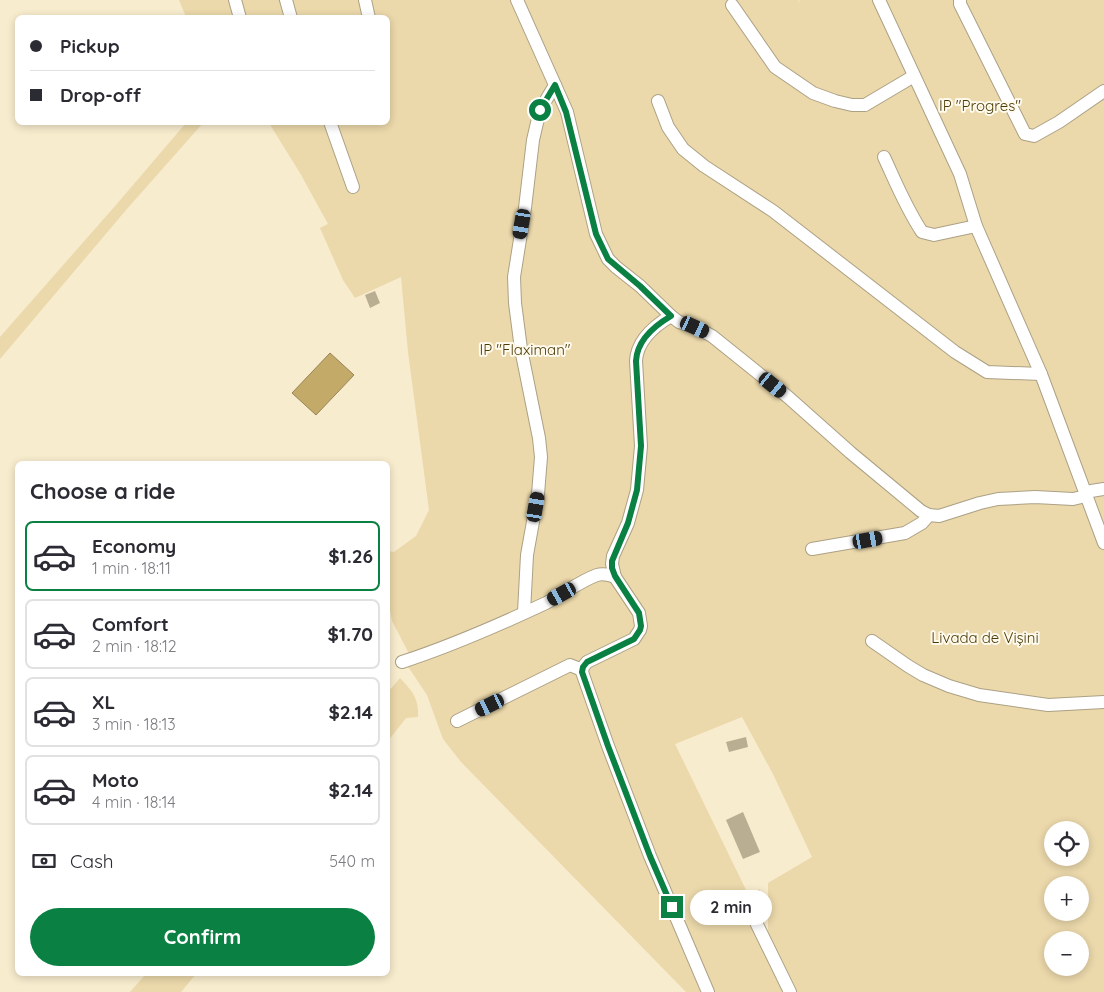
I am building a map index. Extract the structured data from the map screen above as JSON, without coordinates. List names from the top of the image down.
{
  "parks": ["IP \"Progres\"", "IP \"Flaximan\"", "Livada de Vișini"],
  "page": {
    "banner": ["Pickup", "Drop-off"],
    "heading": "Choose a ride",
    "list": [
      {
        "name": "Economy",
        "note": "1 min · 18:11",
        "value": "$1.26"
      },
      {
        "name": "Comfort",
        "note": "2 min · 18:12",
        "value": "$1.70"
      },
      {
        "name": "XL",
        "note": "3 min · 18:13",
        "value": "$2.14"
      },
      {
        "name": "Moto",
        "note": "4 min · 18:14",
        "value": "$2.14"
      }
    ],
    "map_buttons": ["+", "−"],
    "pay": ["Cash", "540 m"],
    "bubble": "2 min",
    "buttons": "Confirm"
  }
}
